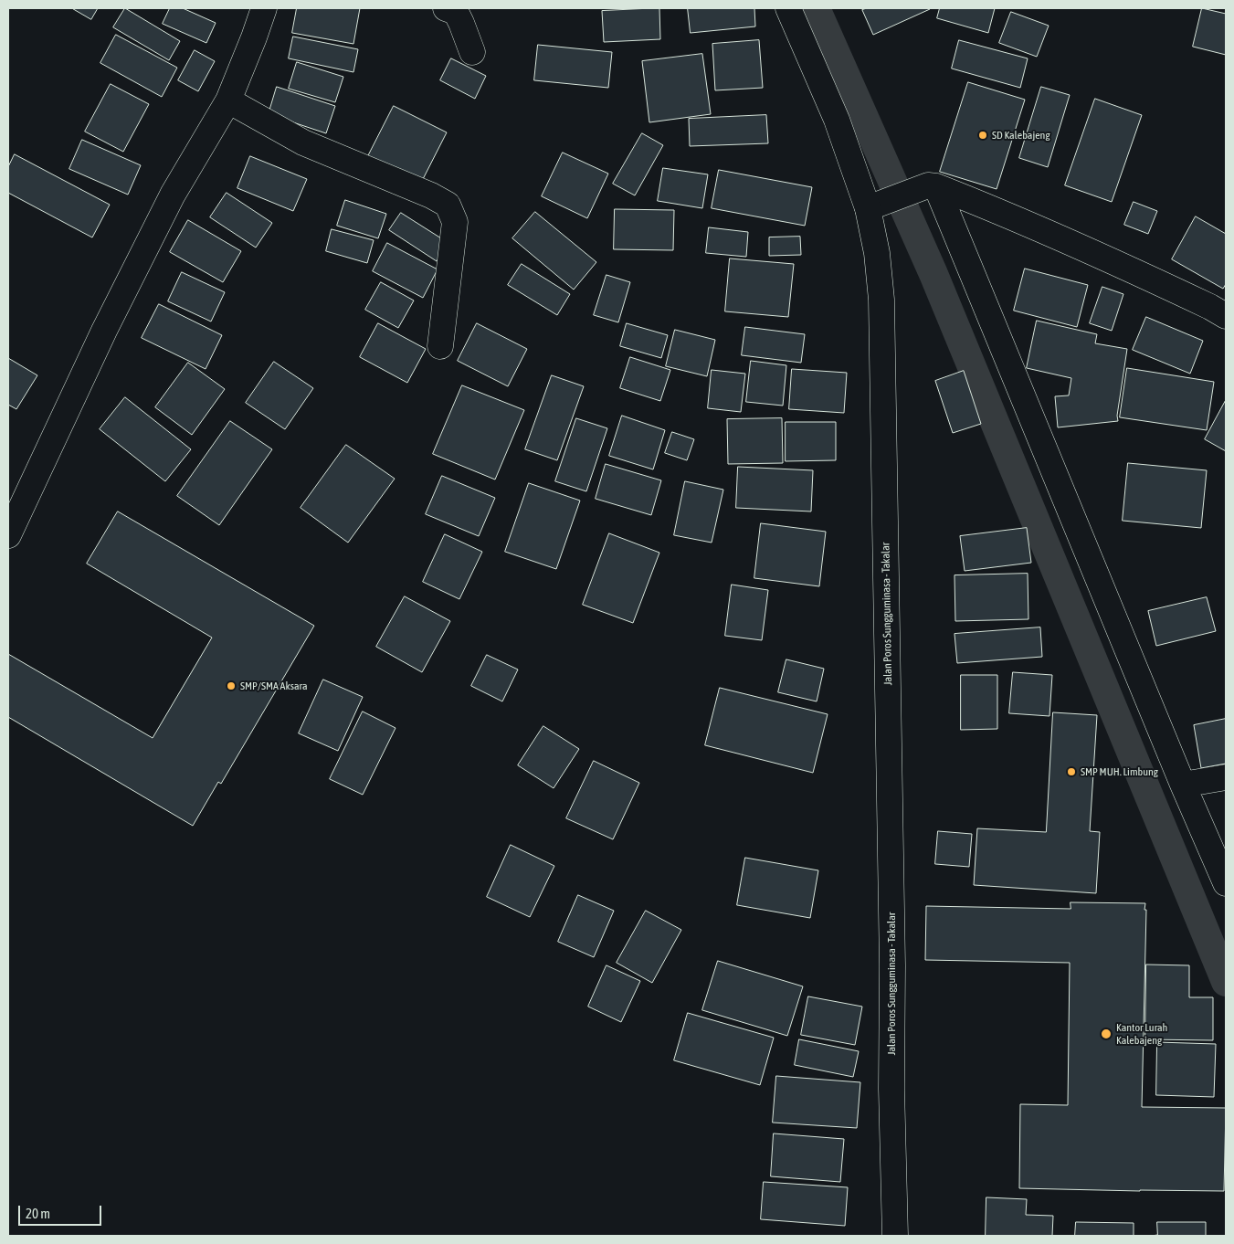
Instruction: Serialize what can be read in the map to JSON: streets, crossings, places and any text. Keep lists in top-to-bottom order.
{
  "streets": {
    "main road": ["Jalan Poros Sungguminasa - Takalar"]
  },
  "places": [
    "SD Kalebajeng",
    "SMP/SMA Aksara",
    "SMP MUH. Limbung",
    "Kantor Lurah Kalebajeng"
  ],
  "scale_bar": "20 m"
}
